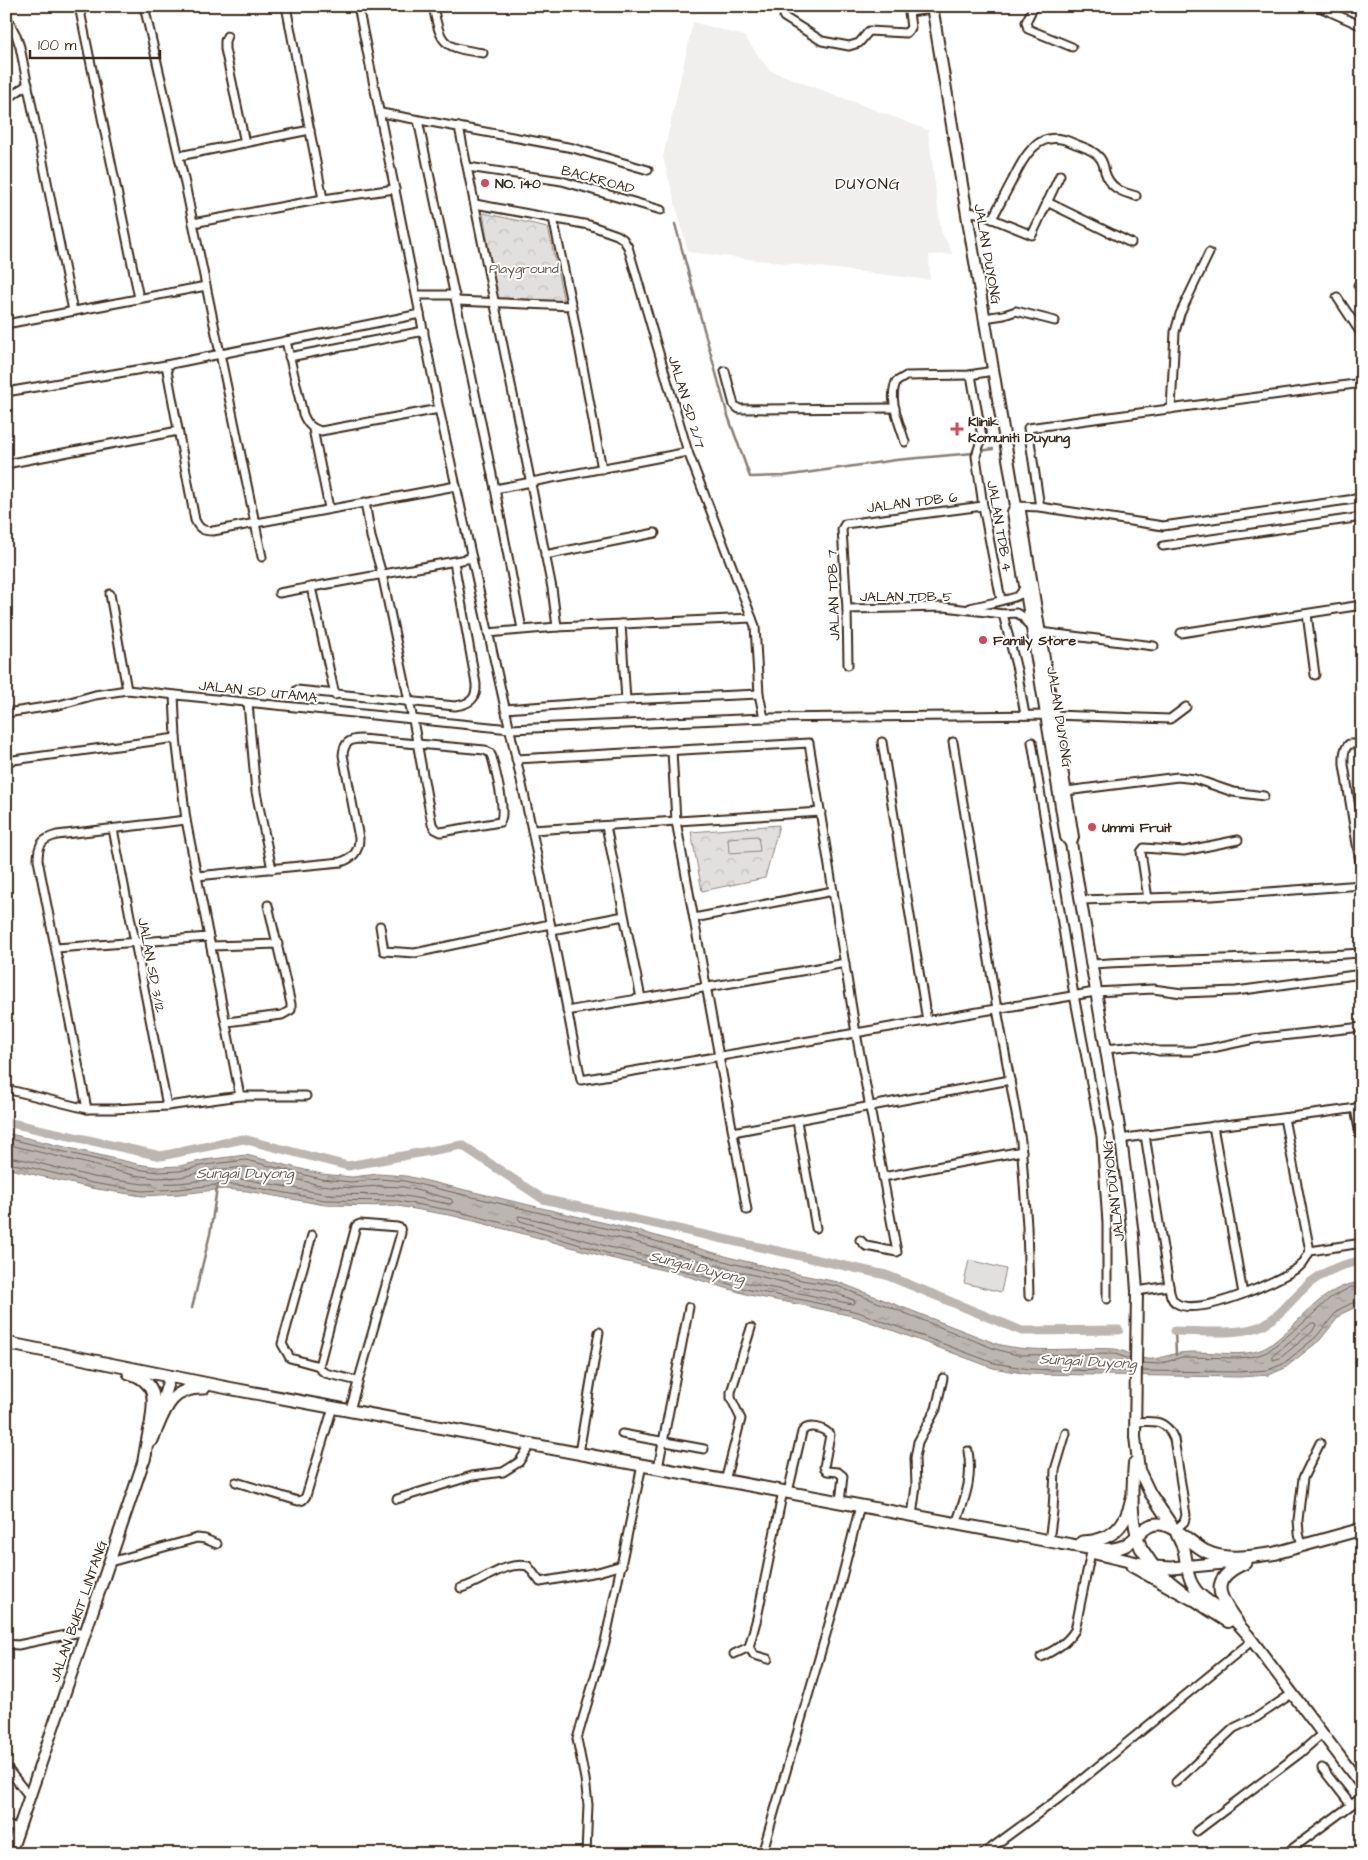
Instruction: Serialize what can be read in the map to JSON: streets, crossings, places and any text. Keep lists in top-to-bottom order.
{
  "streets": {
    "main road": ["JALAN DUYONG", "JALAN BUKIT LINTANG"],
    "street": [
      "BACKROAD",
      "JALAN SD 2/7",
      "JALAN TDB 6",
      "JALAN TDB 4",
      "JALAN TDB 7",
      "JALAN TDB 5",
      "JALAN SD UTAMA",
      "JALAN SD 3/12"
    ]
  },
  "crossings": [
    ["JALAN DUYONG", "JALAN TDB 5"],
    ["JALAN DUYONG", "JALAN SD UTAMA"],
    ["JALAN SD 2/7", "JALAN SD UTAMA"],
    ["JALAN TDB 6", "JALAN TDB 4"],
    ["JALAN TDB 6", "JALAN TDB 7"],
    ["JALAN TDB 7", "JALAN TDB 5"]
  ],
  "districts": ["DUYONG"],
  "water": ["Sungai Duyong"],
  "parks": ["Playground"],
  "places": {
    "other": ["NO. 140", "Family Store", "Ummi Fruit"],
    "health": ["Klinik Komuniti Duyung"]
  },
  "scale_bar": "100 m"
}
